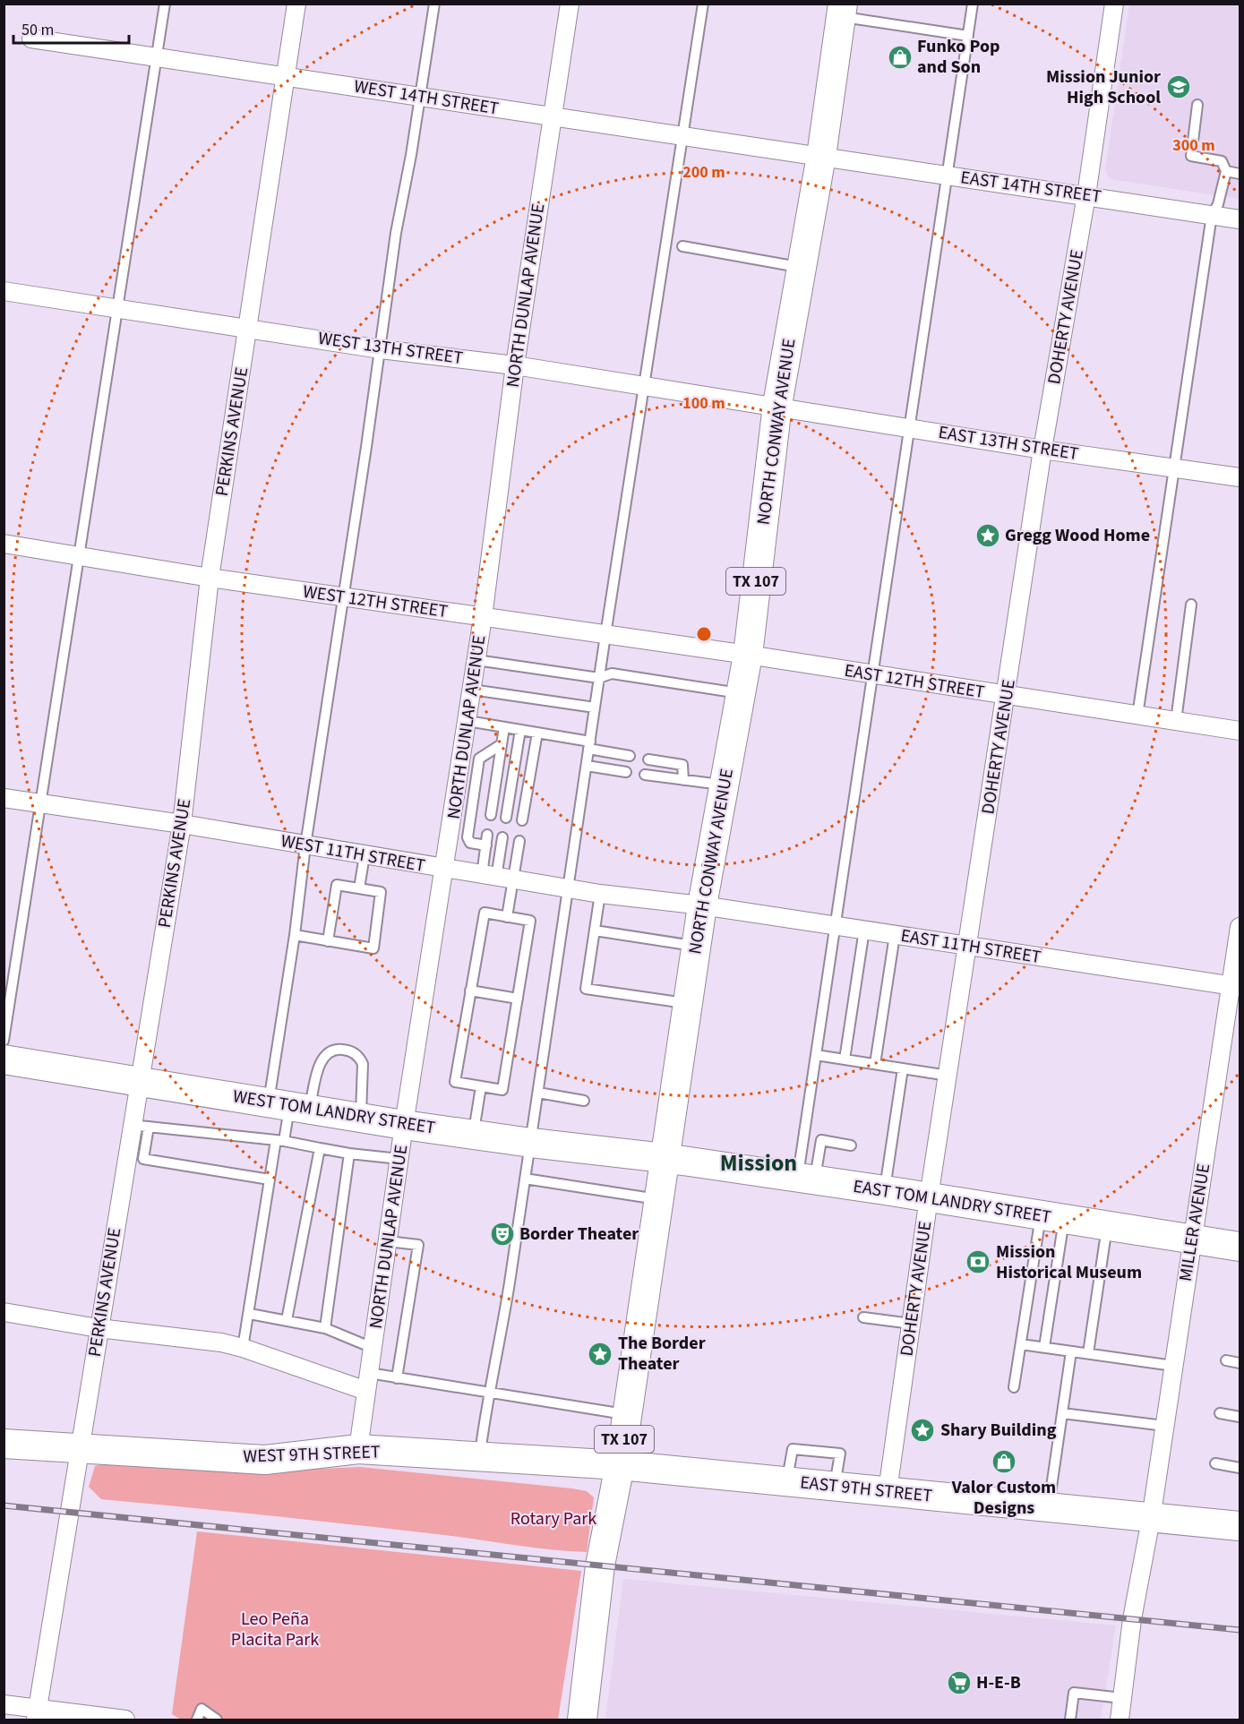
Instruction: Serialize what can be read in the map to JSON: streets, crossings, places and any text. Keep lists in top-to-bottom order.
{
  "streets": {
    "main road": [
      "NORTH CONWAY AVENUE",
      "TX 107",
      "WEST TOM LANDRY STREET",
      "EAST TOM LANDRY STREET",
      "WEST 9TH STREET",
      "EAST 9TH STREET"
    ],
    "street": [
      "WEST 14TH STREET",
      "EAST 14TH STREET",
      "NORTH DUNLAP AVENUE",
      "DOHERTY AVENUE",
      "WEST 13TH STREET",
      "PERKINS AVENUE",
      "EAST 13TH STREET",
      "WEST 12TH STREET",
      "EAST 12TH STREET",
      "WEST 11TH STREET",
      "EAST 11TH STREET",
      "MILLER AVENUE"
    ]
  },
  "crossings": [
    ["WEST 14TH STREET", "EAST 14TH STREET"],
    ["WEST 14TH STREET", "NORTH DUNLAP AVENUE"],
    ["WEST 14TH STREET", "PERKINS AVENUE"],
    ["WEST 14TH STREET", "NORTH CONWAY AVENUE"],
    ["EAST 14TH STREET", "DOHERTY AVENUE"],
    ["EAST 14TH STREET", "NORTH CONWAY AVENUE"],
    ["NORTH DUNLAP AVENUE", "WEST 13TH STREET"],
    ["NORTH DUNLAP AVENUE", "WEST 12TH STREET"],
    ["NORTH DUNLAP AVENUE", "WEST 11TH STREET"],
    ["NORTH DUNLAP AVENUE", "WEST TOM LANDRY STREET"],
    ["NORTH DUNLAP AVENUE", "WEST 9TH STREET"],
    ["DOHERTY AVENUE", "EAST 13TH STREET"],
    ["DOHERTY AVENUE", "EAST 12TH STREET"],
    ["DOHERTY AVENUE", "EAST 11TH STREET"],
    ["DOHERTY AVENUE", "EAST TOM LANDRY STREET"],
    ["DOHERTY AVENUE", "EAST 9TH STREET"],
    ["WEST 13TH STREET", "PERKINS AVENUE"],
    ["WEST 13TH STREET", "NORTH CONWAY AVENUE"],
    ["WEST 13TH STREET", "EAST 13TH STREET"],
    ["PERKINS AVENUE", "WEST 12TH STREET"],
    ["PERKINS AVENUE", "WEST 11TH STREET"],
    ["PERKINS AVENUE", "WEST TOM LANDRY STREET"],
    ["PERKINS AVENUE", "WEST 9TH STREET"],
    ["NORTH CONWAY AVENUE", "EAST 13TH STREET"],
    ["NORTH CONWAY AVENUE", "WEST 12TH STREET"],
    ["NORTH CONWAY AVENUE", "EAST 12TH STREET"],
    ["NORTH CONWAY AVENUE", "WEST 11TH STREET"],
    ["NORTH CONWAY AVENUE", "EAST 11TH STREET"],
    ["NORTH CONWAY AVENUE", "WEST TOM LANDRY STREET"],
    ["NORTH CONWAY AVENUE", "EAST TOM LANDRY STREET"],
    ["NORTH CONWAY AVENUE", "WEST 9TH STREET"],
    ["NORTH CONWAY AVENUE", "EAST 9TH STREET"],
    ["WEST 12TH STREET", "EAST 12TH STREET"],
    ["WEST 11TH STREET", "EAST 11TH STREET"],
    ["EAST 11TH STREET", "MILLER AVENUE"],
    ["WEST TOM LANDRY STREET", "EAST TOM LANDRY STREET"],
    ["EAST TOM LANDRY STREET", "MILLER AVENUE"],
    ["MILLER AVENUE", "EAST 9TH STREET"],
    ["WEST 9TH STREET", "EAST 9TH STREET"]
  ],
  "districts": ["Mission"],
  "parks": ["Rotary Park", "Leo Peña Placita Park"],
  "places": {
    "shop": ["Funko Pop and Son", "Valor Custom Designs"],
    "school or university": ["Mission Junior High School"],
    "place": ["Gregg Wood Home", "The Border Theater", "Shary Building"],
    "theatre": ["Border Theater"],
    "bank": ["Mission Historical Museum"],
    "supermarket": ["H-E-B"]
  },
  "scale_bar": "50 m",
  "rings": ["300 m", "200 m", "100 m"]
}
